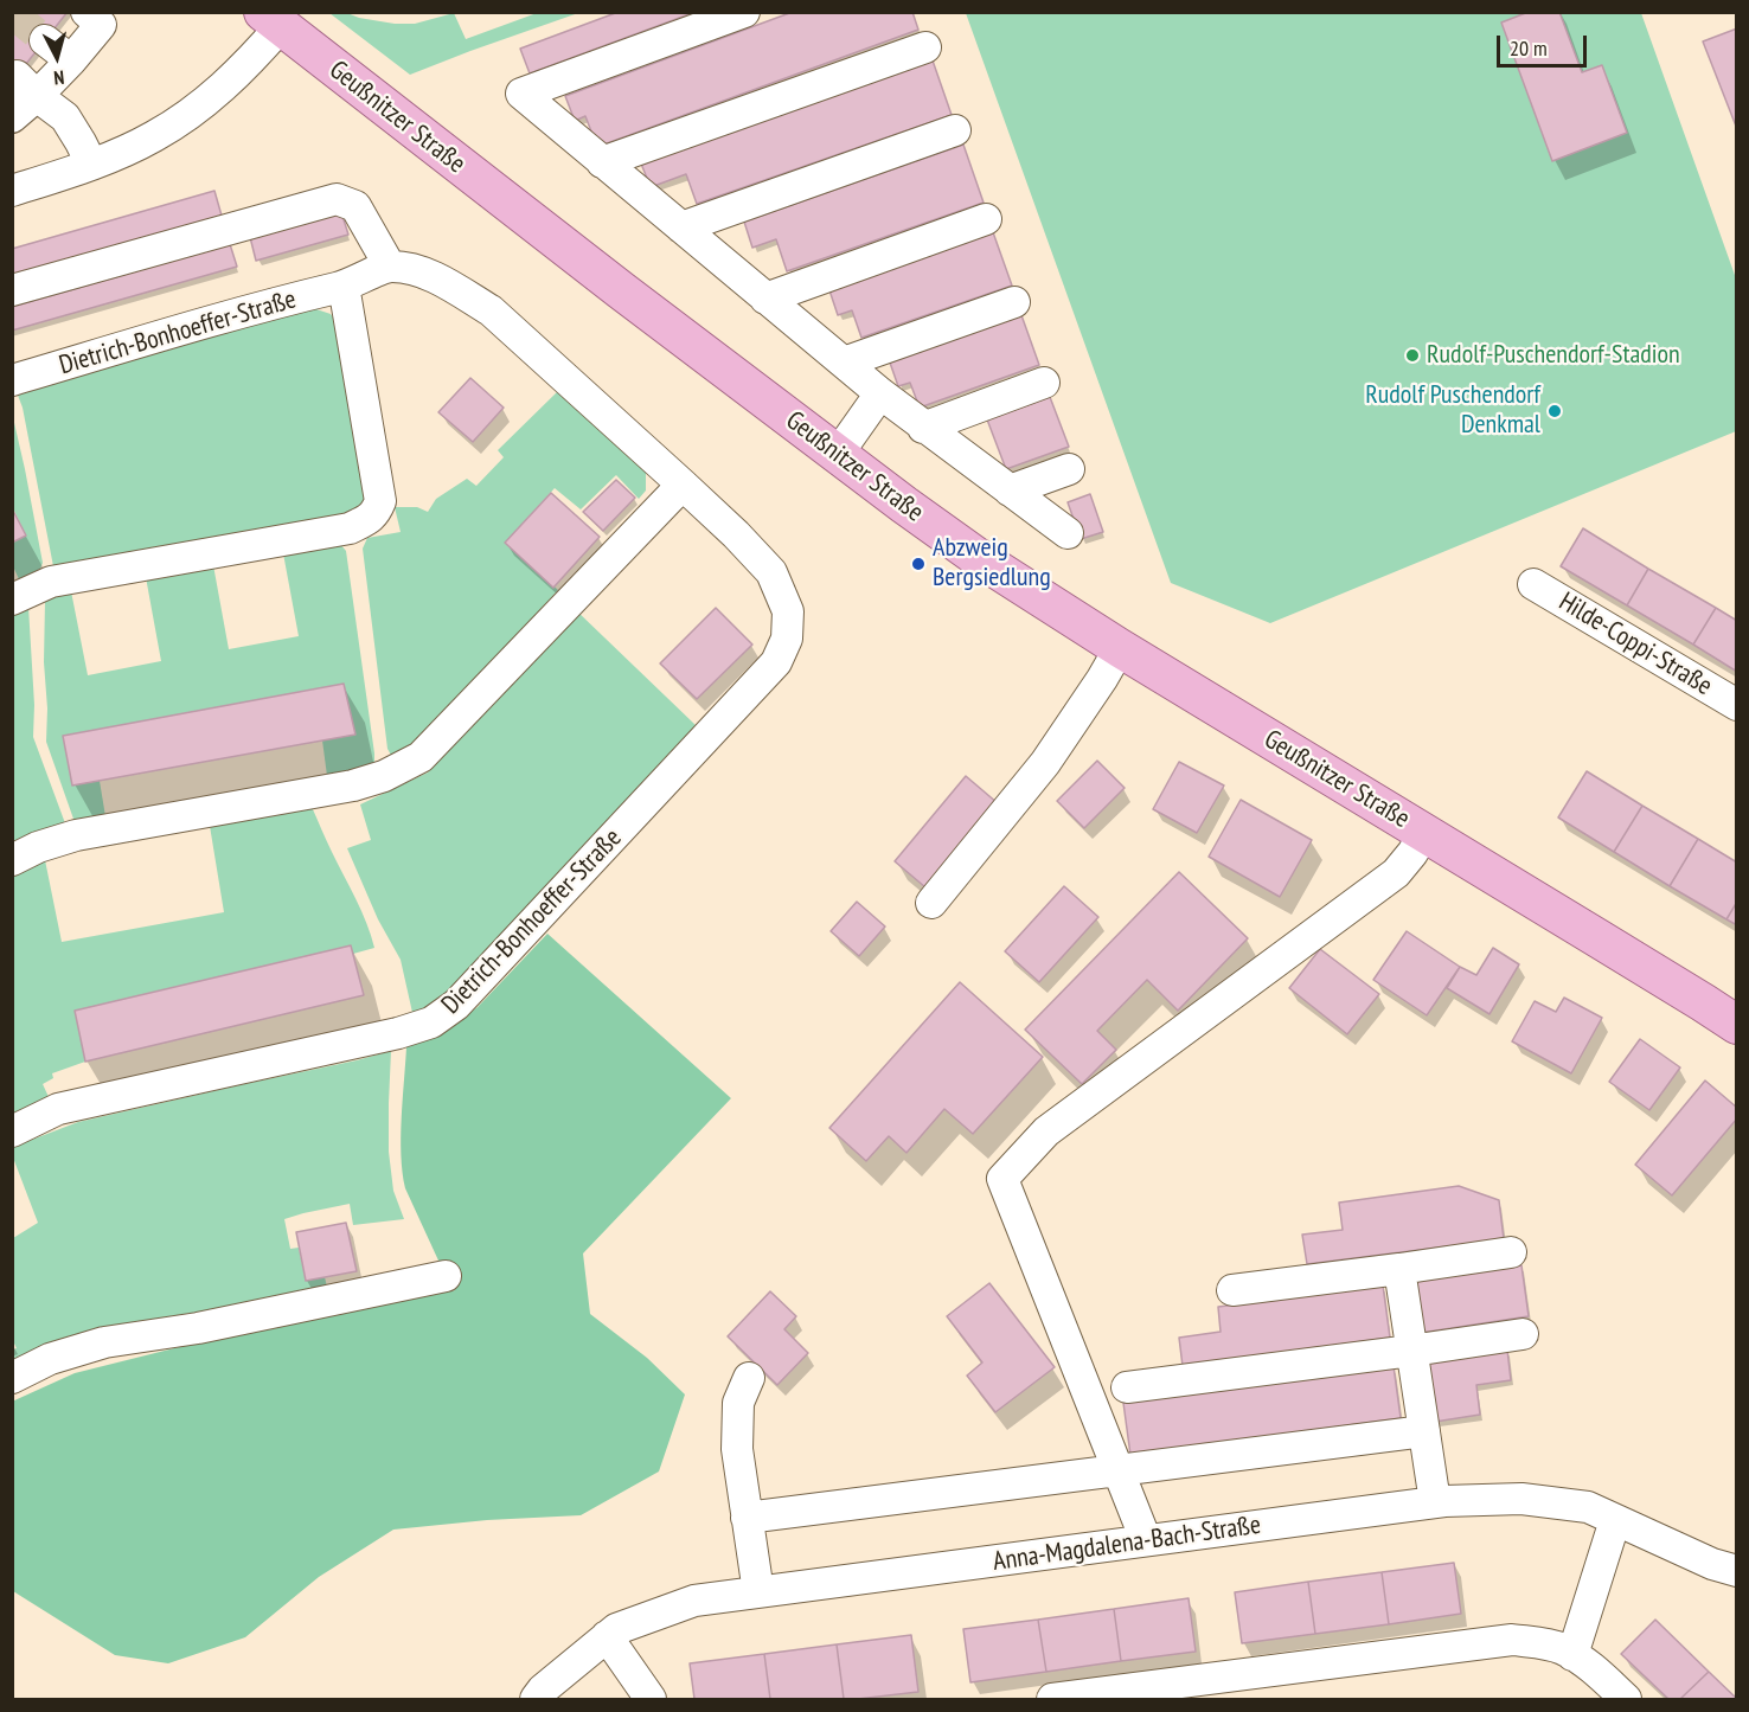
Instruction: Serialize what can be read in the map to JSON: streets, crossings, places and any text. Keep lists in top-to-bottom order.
{
  "streets": {
    "main road": ["Geußnitzer Straße"],
    "street": ["Dietrich-Bonhoeffer-Straße", "Hilde-Coppi-Straße", "Anna-Magdalena-Bach-Straße"]
  },
  "places": ["Rudolf-Puschendorf-Stadion", "Rudolf Puschendorf Denkmal", "Abzweig Bergsiedlung"],
  "scale_bar": "20 m",
  "north": "bottom"
}
